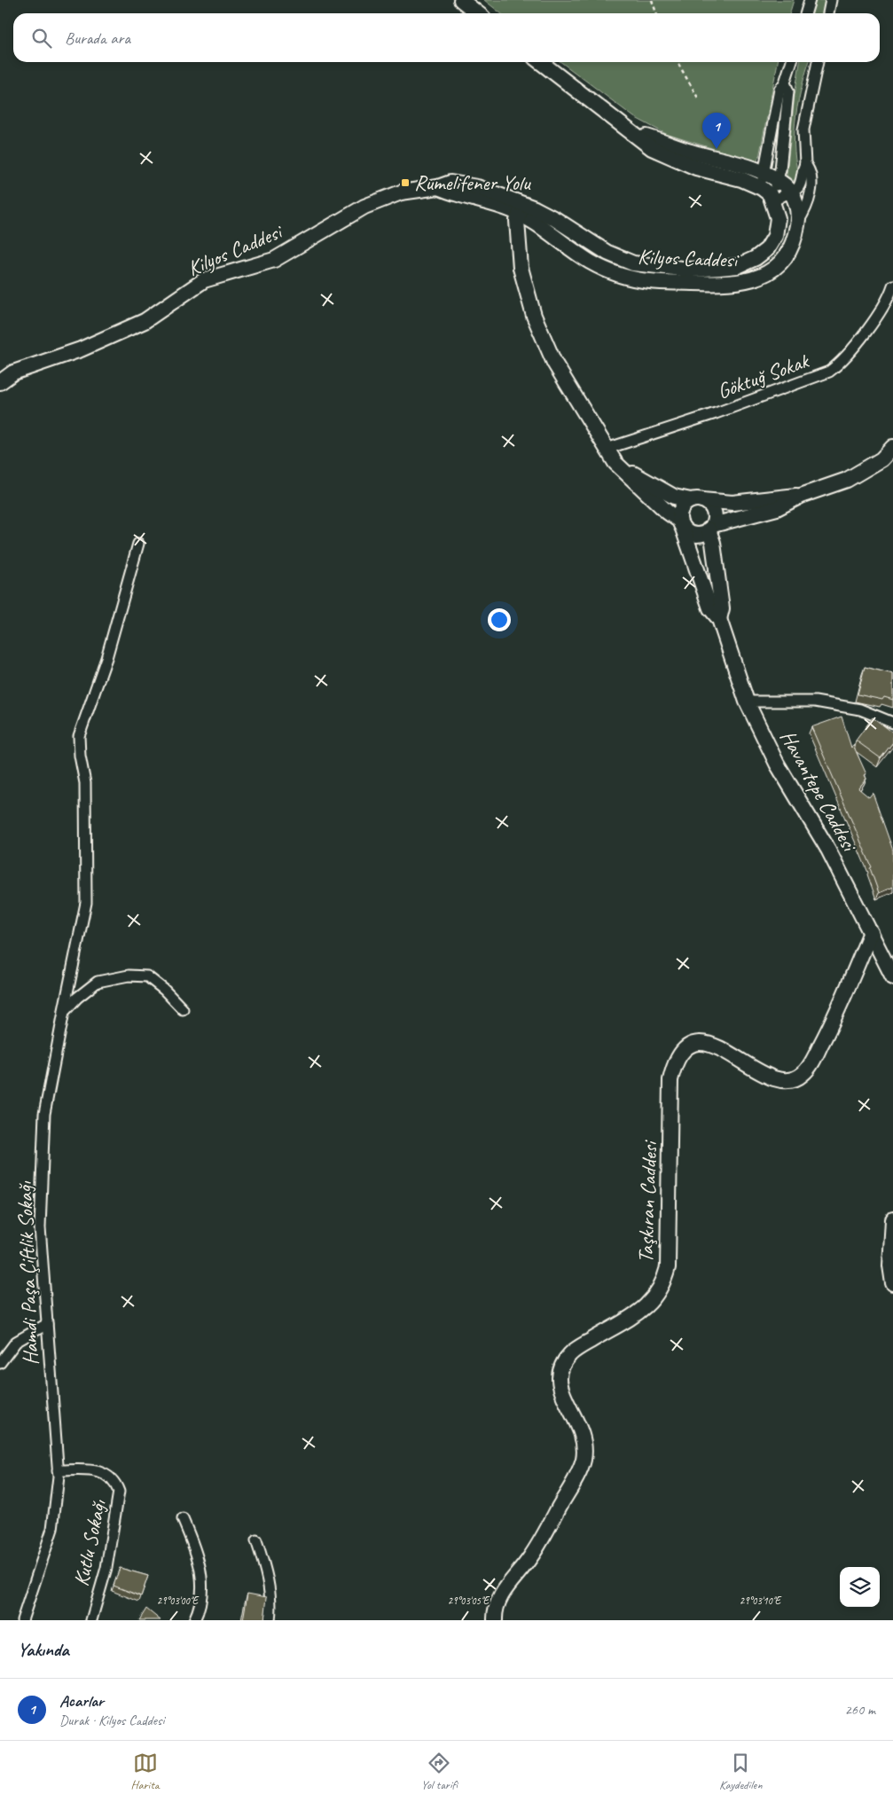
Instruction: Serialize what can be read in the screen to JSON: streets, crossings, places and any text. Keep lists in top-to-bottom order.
{
  "streets": {
    "street": [
      "Kilyos Caddesi",
      "Göktuğ Sokak",
      "Havantepe Caddesi",
      "Taşkıran Caddesi",
      "Hamdi Paşa Çiftlik Sokağı",
      "Kutlu Sokağı"
    ]
  },
  "crossings": [
    ["Havantepe Caddesi", "Taşkıran Caddesi"],
    ["Hamdi Paşa Çiftlik Sokağı", "Kutlu Sokağı"]
  ],
  "places": {
    "transit": ["Rumelifener Yolu"]
  },
  "page": {
    "search": "Burada ara",
    "pins": "1",
    "heading": "Yakında",
    "list": [
      {
        "mark": "1",
        "name": "Acarlar",
        "note": "Durak · Kilyos Caddesi",
        "value": "260 m"
      }
    ],
    "nav": ["Harita", "Yol tarifi", "Kaydedilen"]
  },
  "coordinates": ["29°03'00\"E", "29°03'05\"E", "29°03'10\"E"]
}
